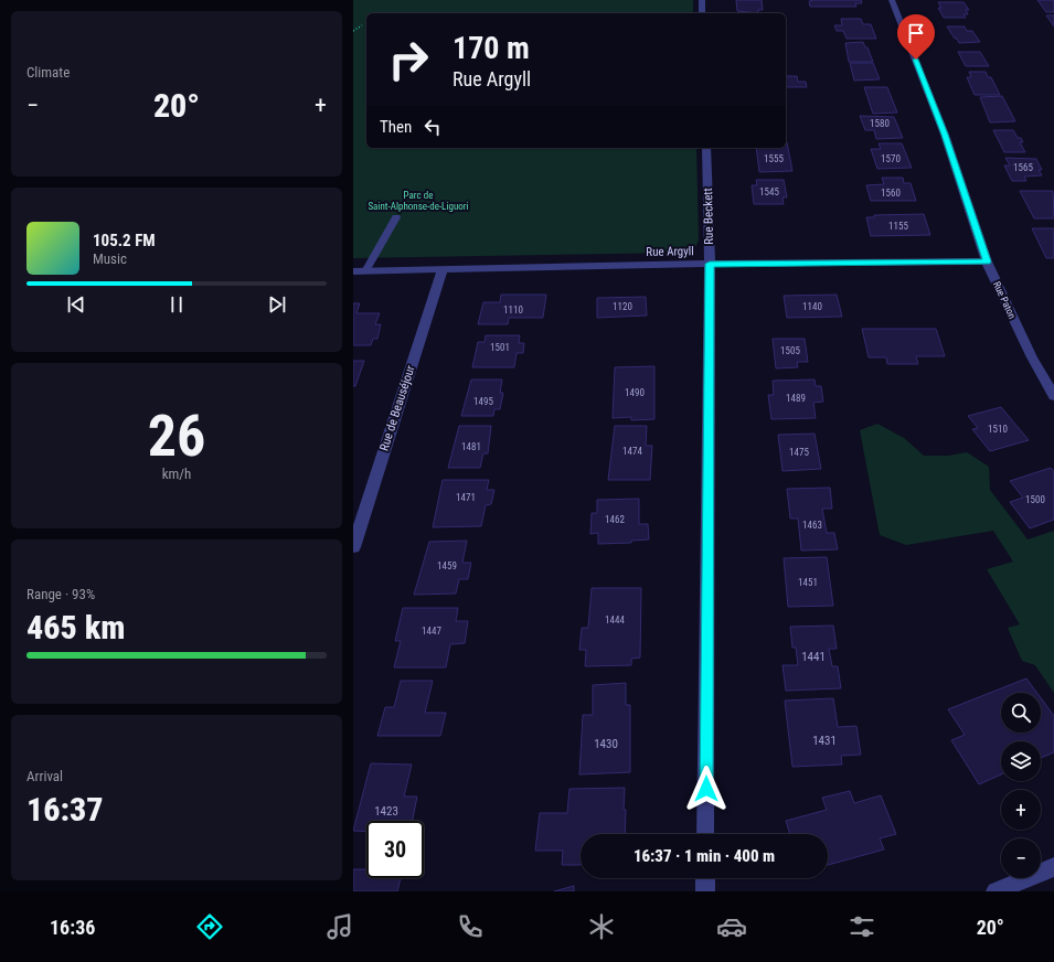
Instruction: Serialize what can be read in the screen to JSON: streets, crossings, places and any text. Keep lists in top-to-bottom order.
{
  "streets": {
    "street": [
      "Rue Beckett",
      "Rue Argyll",
      "Rue Paton",
      "Rue de Beauséjour"
    ]
  },
  "crossings": [
    ["Rue Beckett", "Rue Argyll"],
    ["Rue Argyll", "Rue Paton"],
    ["Rue Argyll", "Rue de Beauséjour"]
  ],
  "parks": ["Parc de Saint-Alphonse-de-Liguori"],
  "house_numbers": [
    "1580",
    "1555",
    "1570",
    "1565",
    "1545",
    "1560",
    "1155",
    "1120",
    "1140",
    "1110",
    "1501",
    "1505",
    "1490",
    "1489",
    "1495",
    "1510",
    "1481",
    "1474",
    "1475",
    "1471",
    "1500",
    "1462",
    "1463",
    "1459",
    "1451",
    "1444",
    "1447",
    "1441",
    "1431",
    "1430",
    "1423"
  ],
  "page": {
    "tile": [
      "Climate",
      ["26", "km/h"],
      ["Range · 93%", "465 km"],
      ["Arrival", "16:37"]
    ],
    "turn": ["170 m", "Rue Argyll"],
    "heat": ["−", "20°", "+"],
    "then": "Then",
    "song": ["105.2 FM", "Music"],
    "map_buttons": ["+", "−"],
    "limit": "30",
    "trip": "16:37 · 1 min · 400 m",
    "tabs": ["16:36", "20°"]
  }
}
